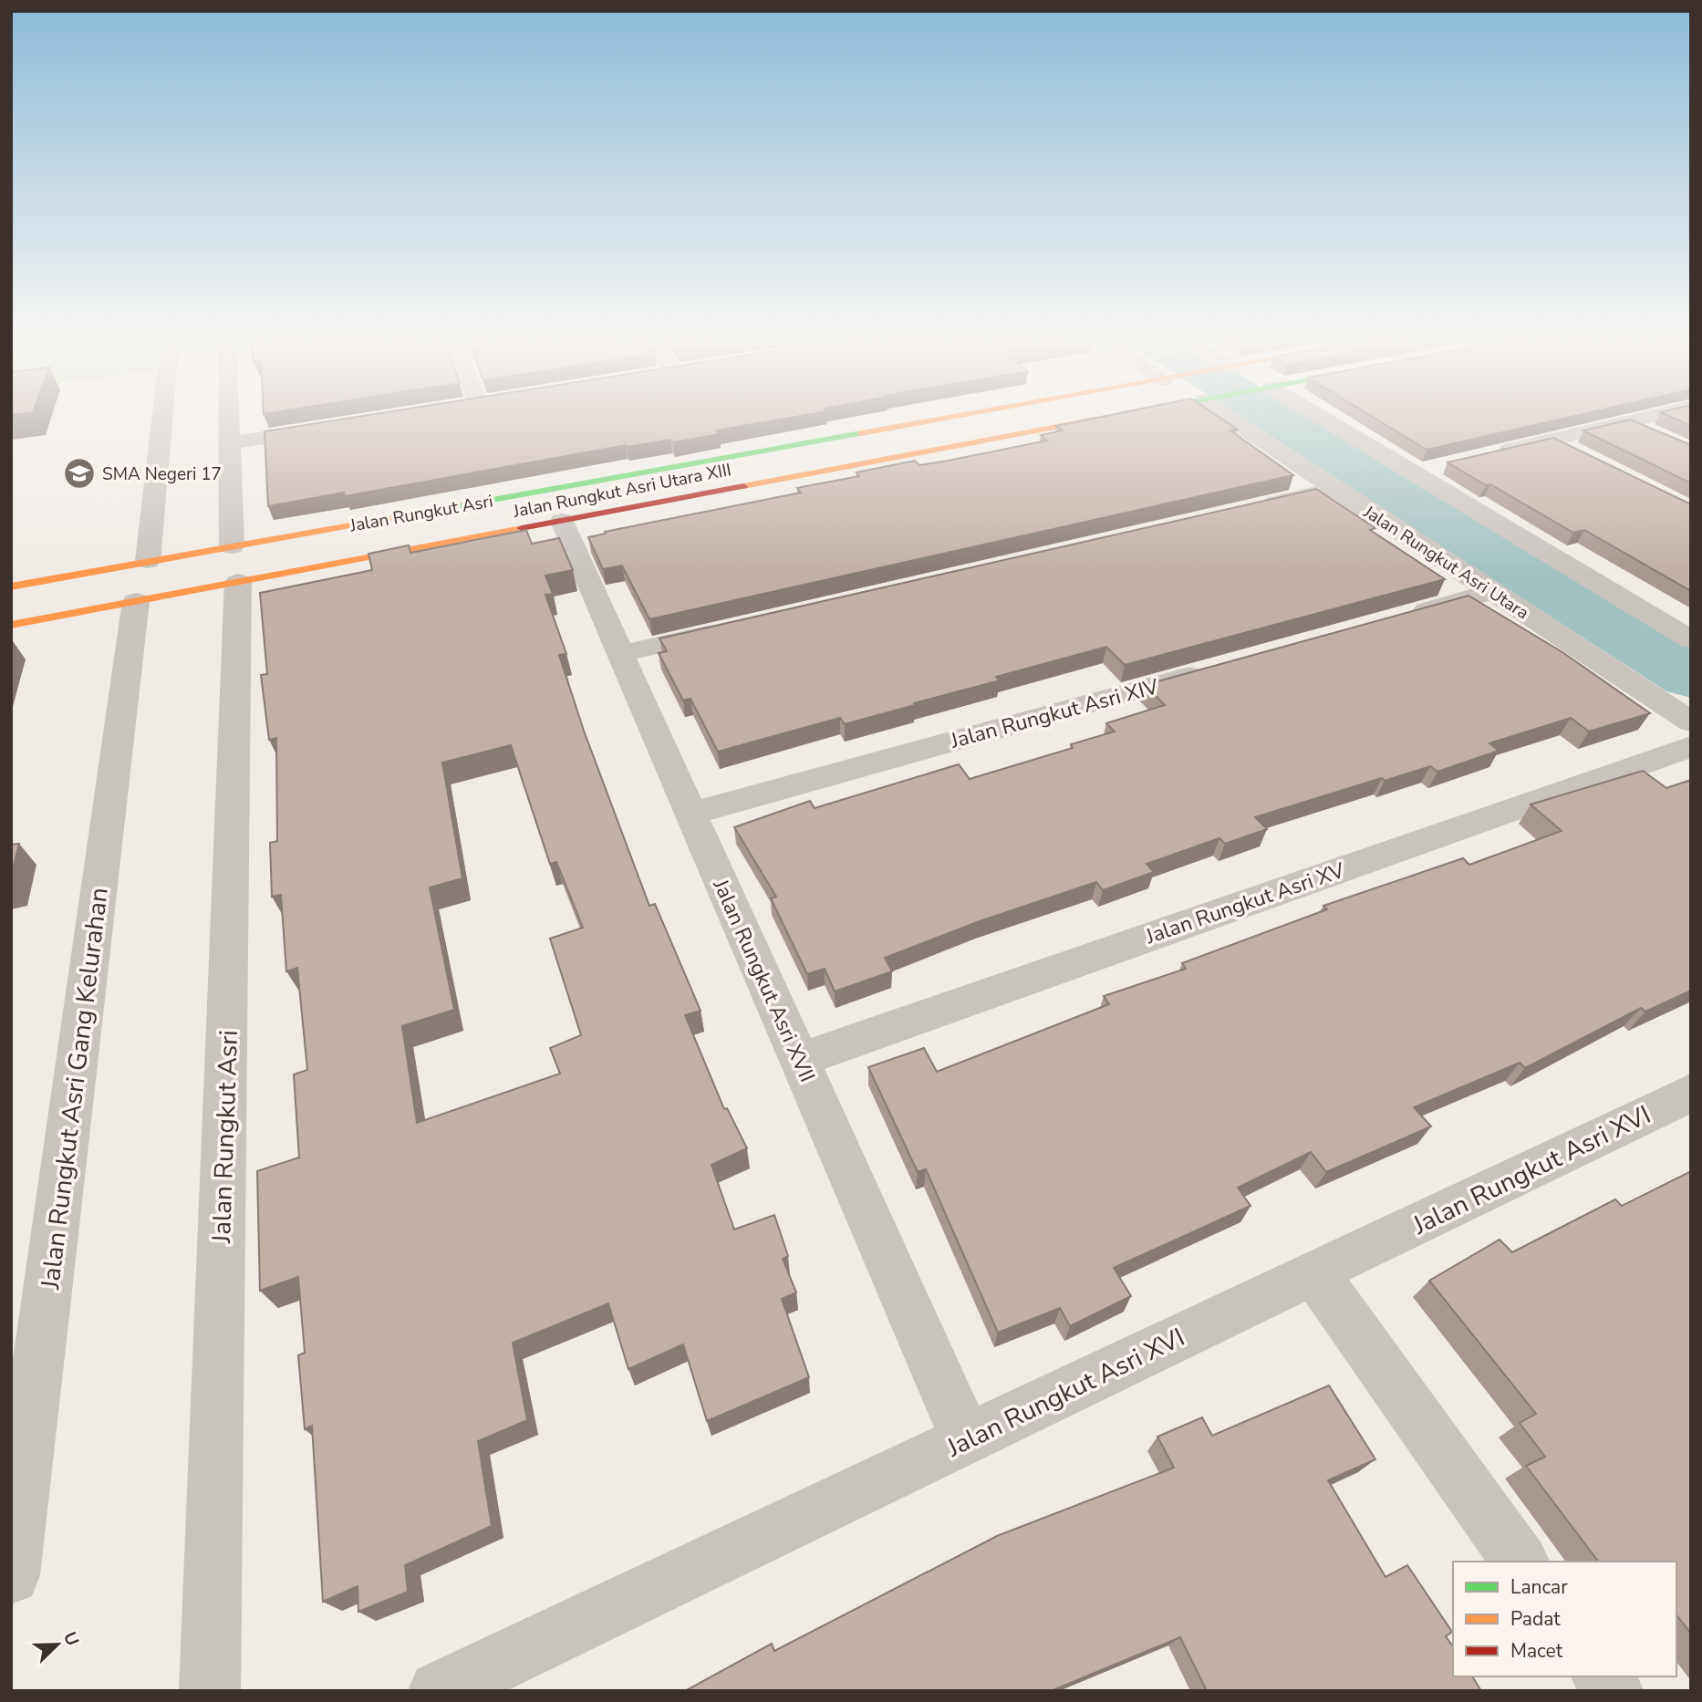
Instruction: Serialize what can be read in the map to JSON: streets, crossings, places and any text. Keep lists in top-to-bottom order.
{
  "streets": {
    "street": [
      "Jalan Rungkut Asri Utara XIII",
      "Jalan Rungkut Asri",
      "Jalan Rungkut Asri Utara",
      "Jalan Rungkut Asri XIV",
      "Jalan Rungkut Asri XV",
      "Jalan Rungkut Asri XVII",
      "Jalan Rungkut Asri Gang Kelurahan",
      "Jalan Rungkut Asri XVI"
    ]
  },
  "crossings": [
    ["Jalan Rungkut Asri Utara XIII", "Jalan Rungkut Asri"],
    ["Jalan Rungkut Asri Utara XIII", "Jalan Rungkut Asri XVII"],
    ["Jalan Rungkut Asri XIV", "Jalan Rungkut Asri XVII"],
    ["Jalan Rungkut Asri XV", "Jalan Rungkut Asri XVII"],
    ["Jalan Rungkut Asri XVII", "Jalan Rungkut Asri XVI"]
  ],
  "places": {
    "school or university": ["SMA Negeri 17"]
  },
  "legend": ["Lancar", "Padat", "Macet"],
  "north": "top right"
}
